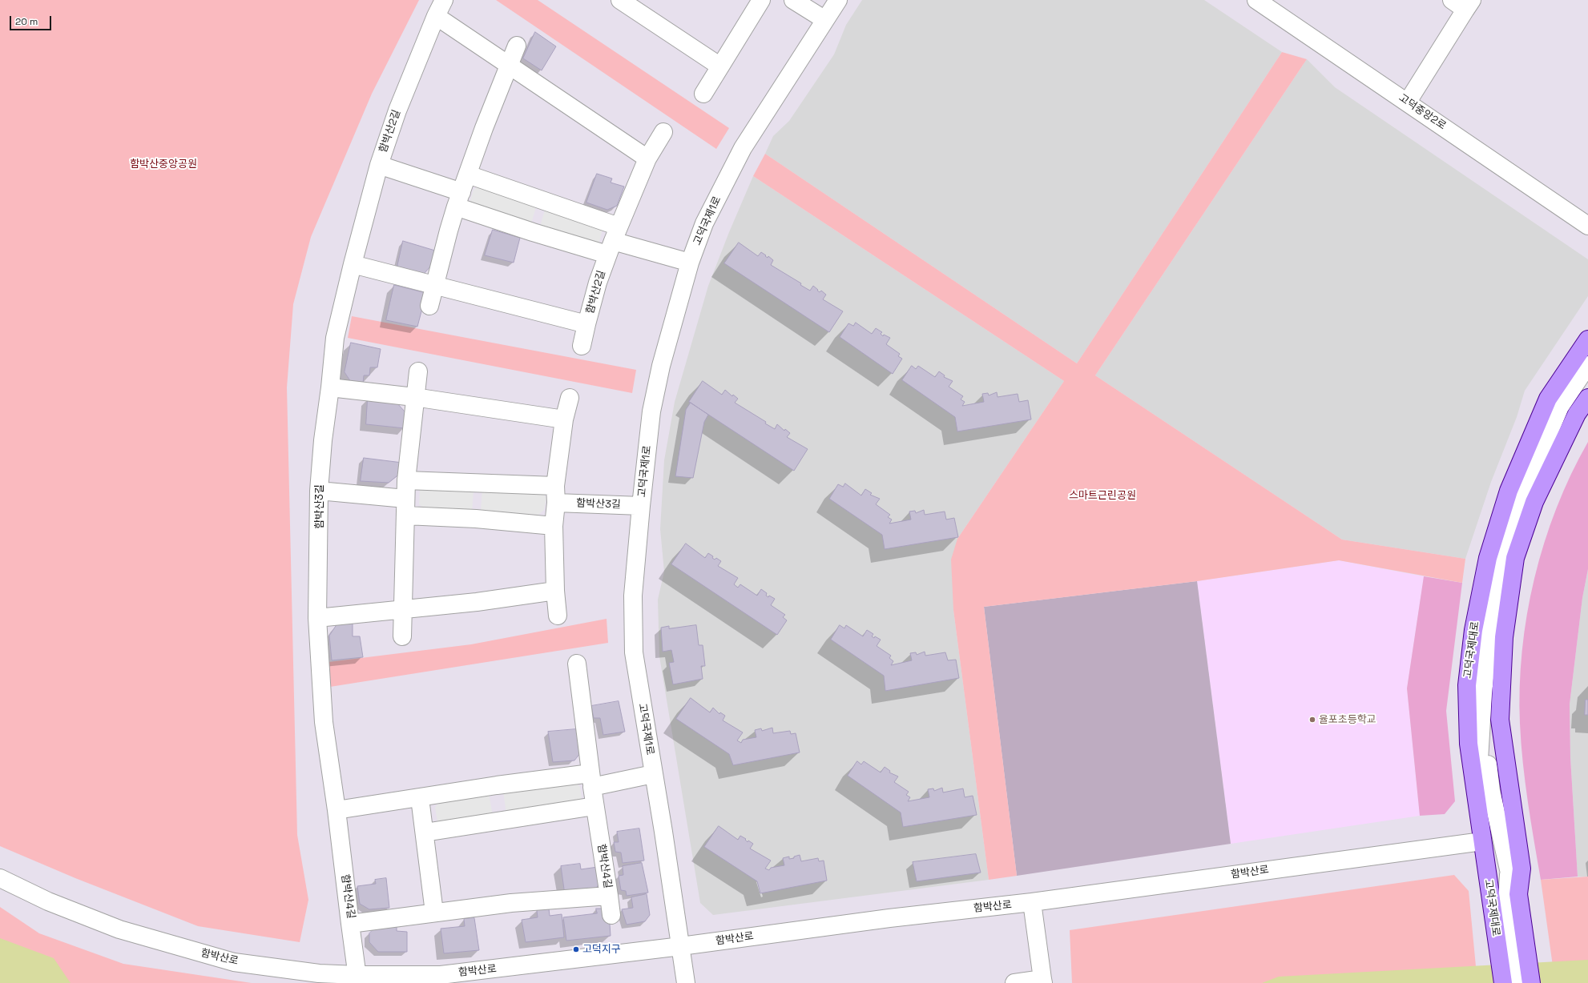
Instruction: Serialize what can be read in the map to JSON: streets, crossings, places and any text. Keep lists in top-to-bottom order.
{
  "streets": {
    "main road": ["고덕국제대로"],
    "street": [
      "고덕중앙2로",
      "함박산2길",
      "고덕국제1로",
      "함박산3길",
      "함박산4길",
      "함박산로"
    ]
  },
  "crossings": [
    ["함박산2길", "함박산3길"],
    ["고덕국제1로", "함박산3길"],
    ["고덕국제1로", "함박산로"],
    ["함박산3길", "함박산4길"],
    ["고덕국제대로", "함박산로"]
  ],
  "parks": ["함박산중앙공원", "스마트근린공원"],
  "places": ["율포초등학교", "고덕지구"],
  "scale_bar": "20 m"
}
